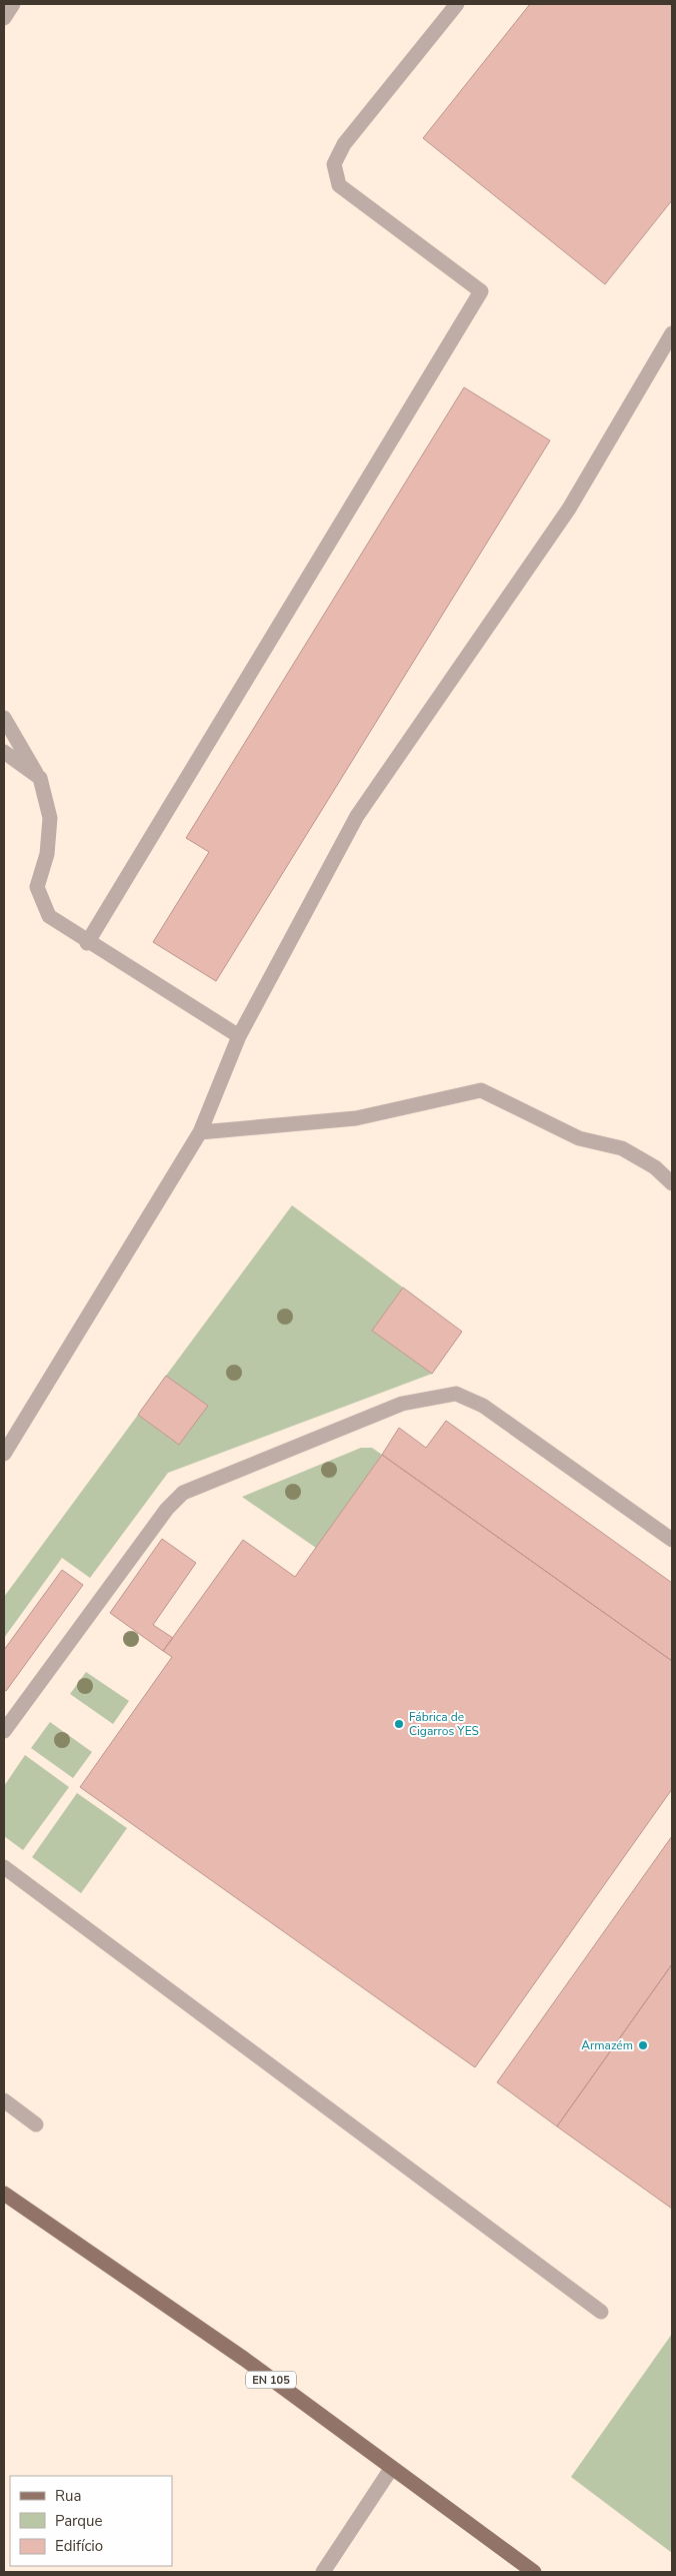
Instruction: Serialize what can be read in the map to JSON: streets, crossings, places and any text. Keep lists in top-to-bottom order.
{
  "streets": {
    "main road": ["EN 105"]
  },
  "places": ["Fábrica de Cigarros YES", "Armazém"],
  "legend": ["Rua", "Parque", "Edifício"]
}
